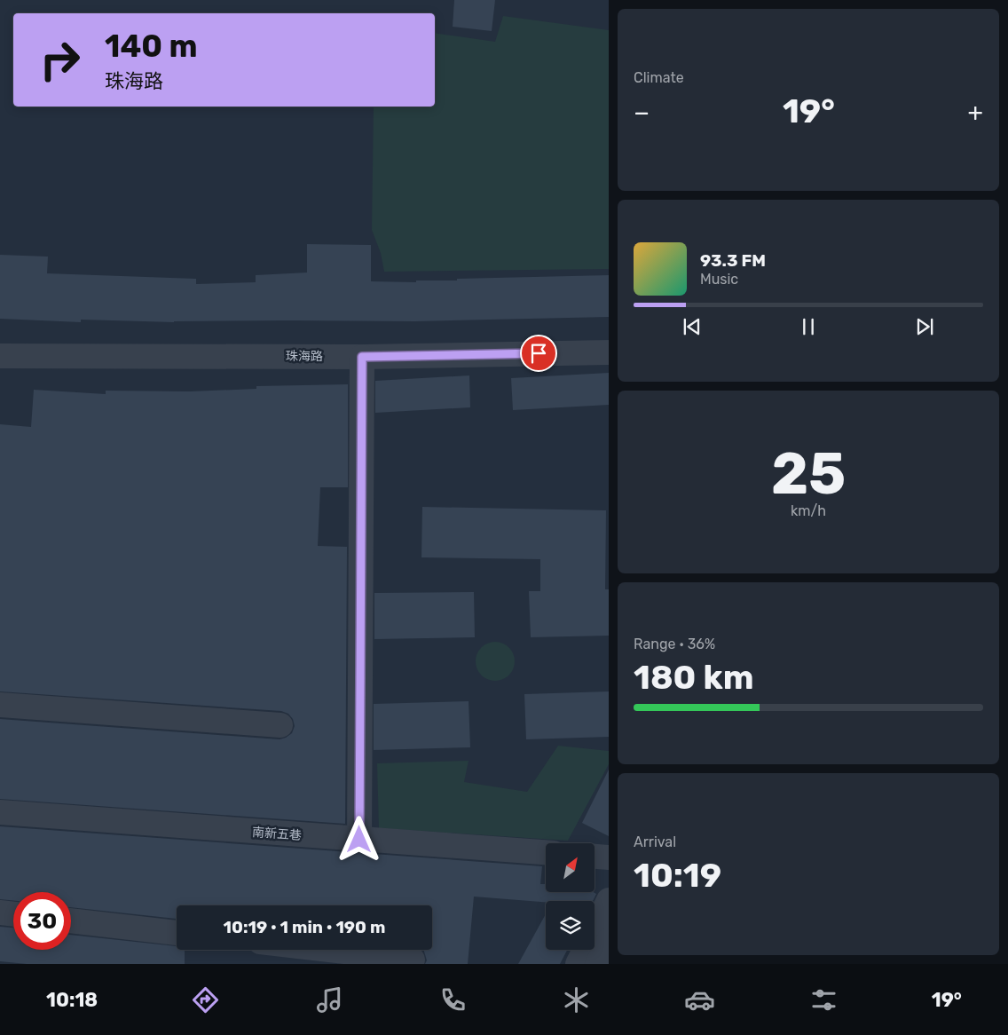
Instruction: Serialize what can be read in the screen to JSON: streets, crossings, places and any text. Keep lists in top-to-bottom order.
{
  "streets": {
    "street": ["珠海路", "南新五巷"]
  },
  "north": "top right",
  "page": {
    "tile": [
      "Climate",
      ["25", "km/h"],
      ["Range · 36%", "180 km"],
      ["Arrival", "10:19"]
    ],
    "turn": ["140 m", "珠海路"],
    "heat": ["−", "19°", "+"],
    "song": ["93.3 FM", "Music"],
    "limit": "30",
    "trip": "10:19 · 1 min · 190 m",
    "tabs": ["10:18", "19°"]
  }
}
